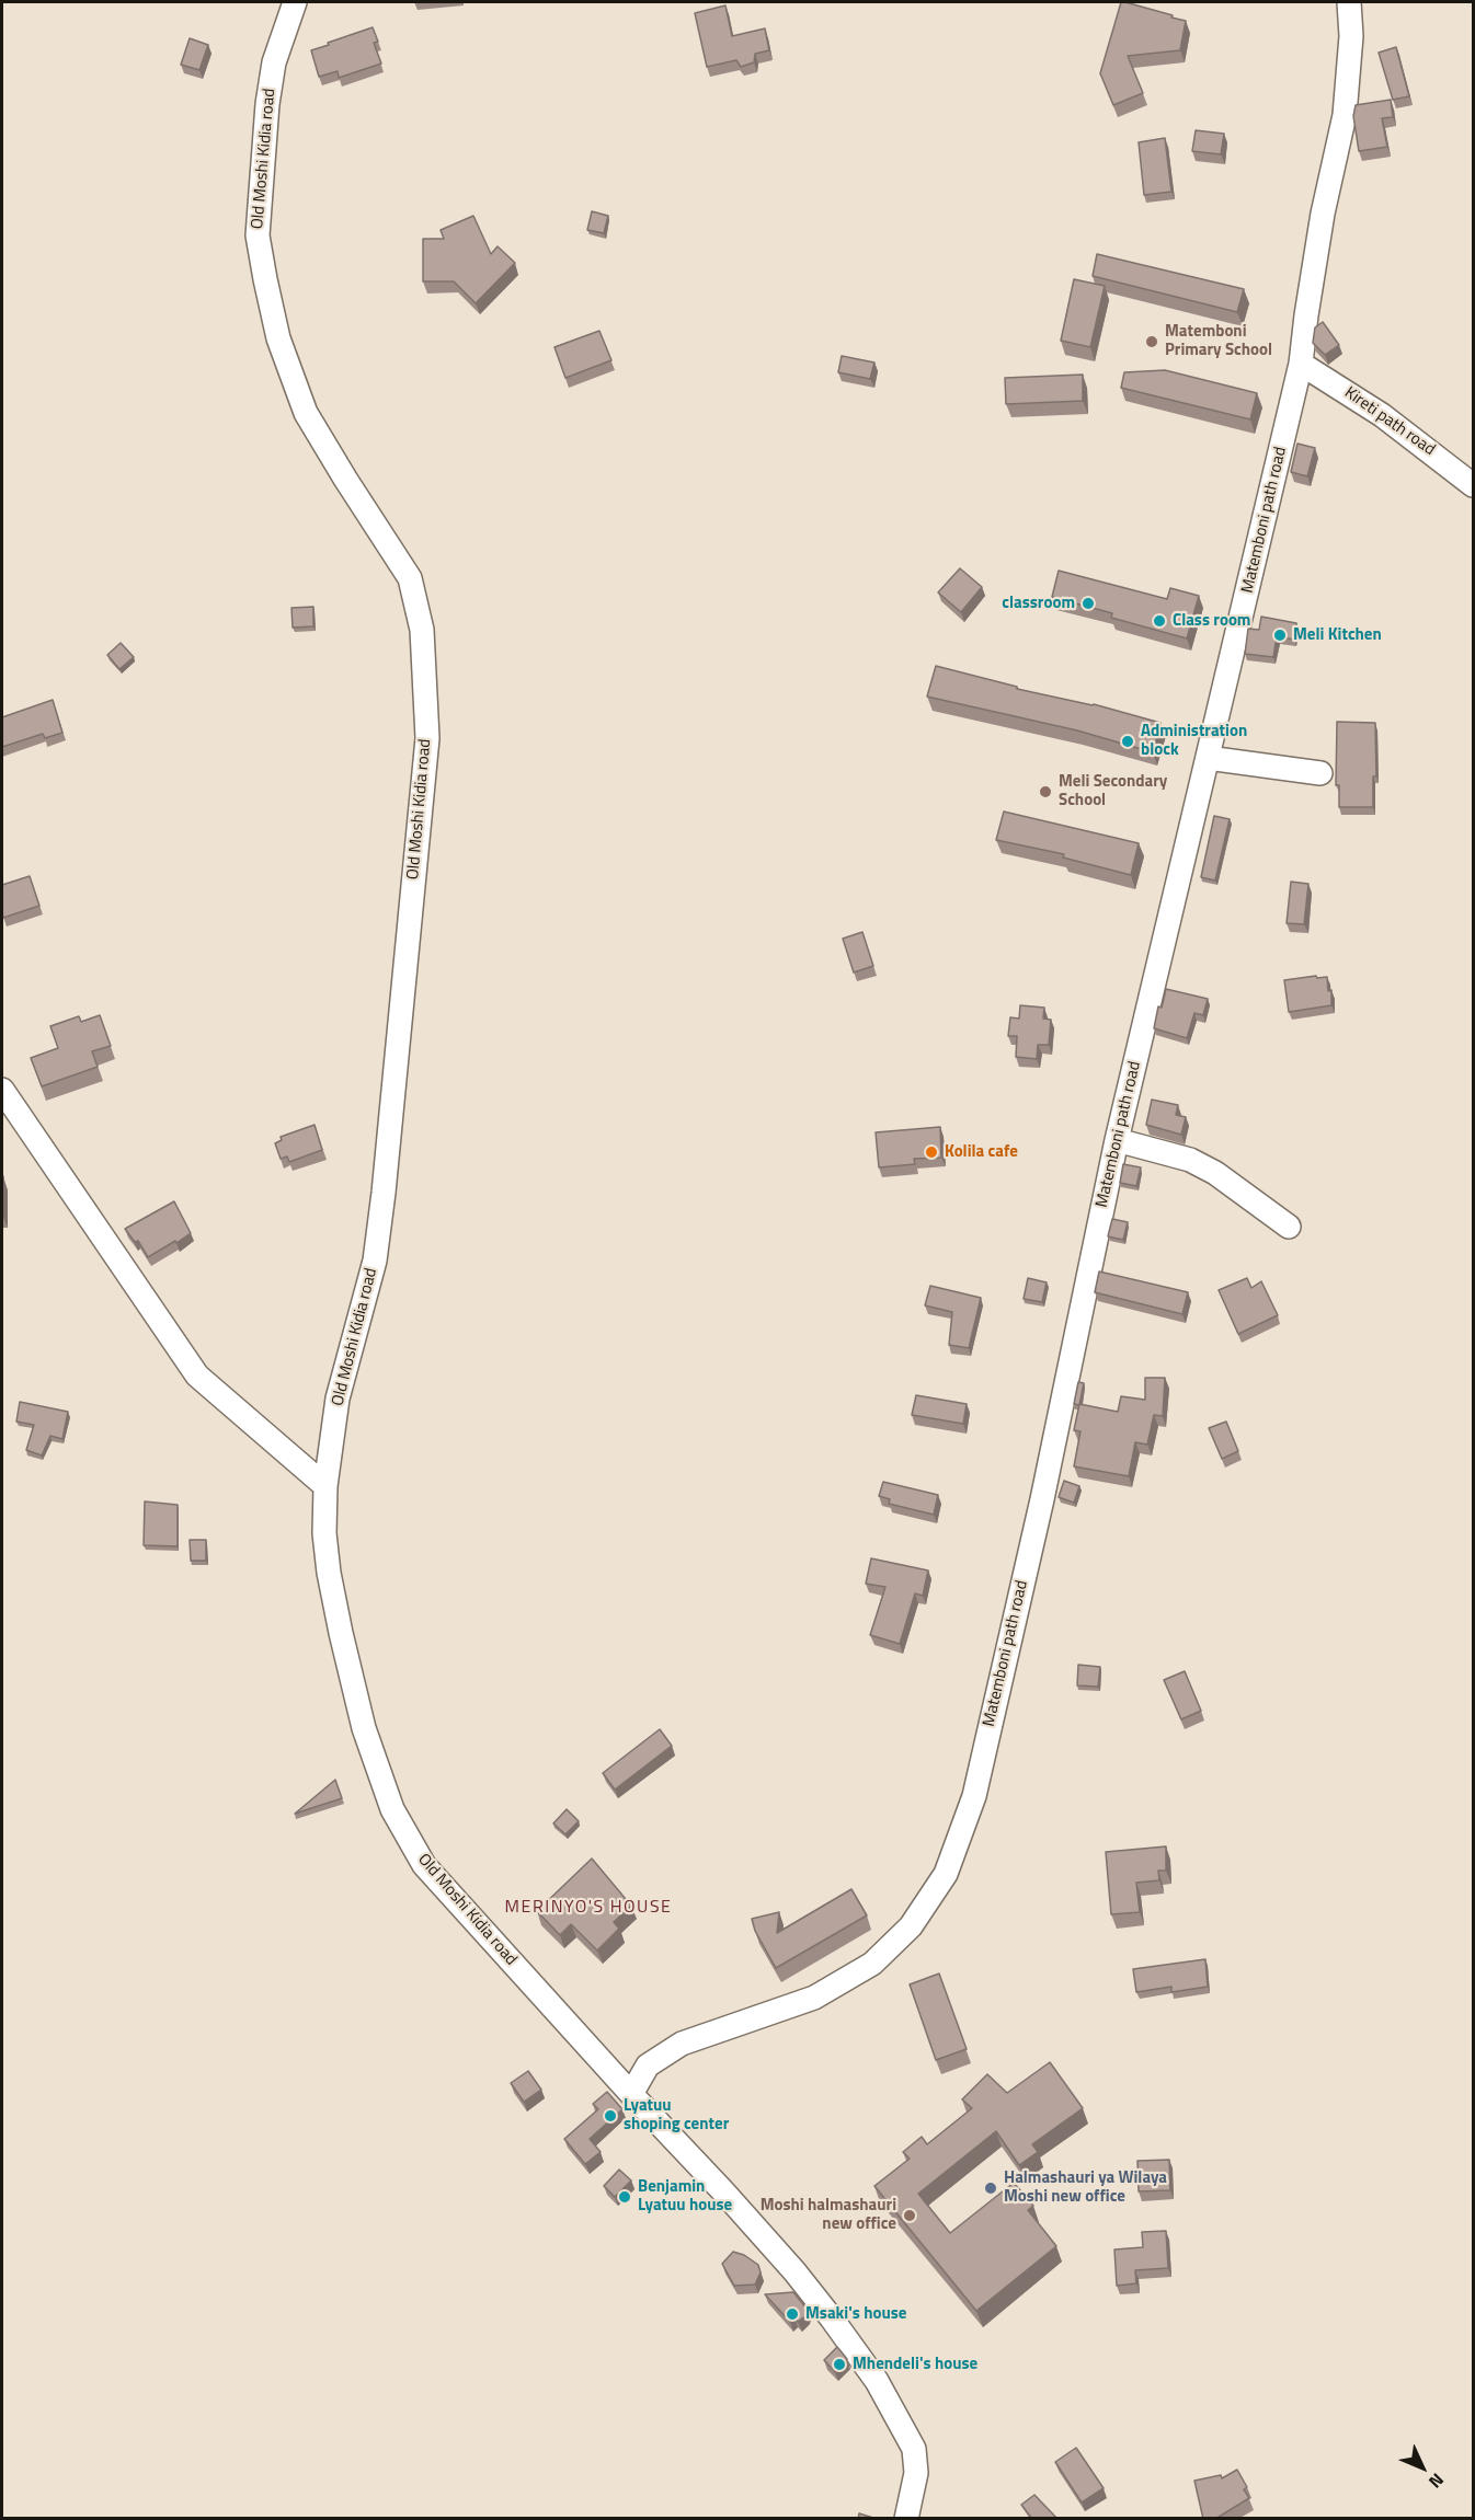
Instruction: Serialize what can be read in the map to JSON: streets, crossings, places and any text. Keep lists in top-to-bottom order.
{
  "streets": {
    "street": ["Old Moshi Kidia road", "Kireti path road", "Matemboni path road"]
  },
  "crossings": [
    ["Old Moshi Kidia road", "Matemboni path road"],
    ["Kireti path road", "Matemboni path road"]
  ],
  "districts": ["MERINYO'S HOUSE"],
  "places": [
    "Matemboni Primary School",
    "classroom",
    "Class room",
    "Meli Kitchen",
    "Administration block",
    "Meli Secondary School",
    "Kolila cafe",
    "Lyatuu shoping center",
    "Halmashauri ya Wilaya Moshi new office",
    "Benjamin Lyatuu house",
    "Moshi halmashauri new office",
    "Msaki's house",
    "Mhendeli's house"
  ],
  "north": "bottom right"
}
